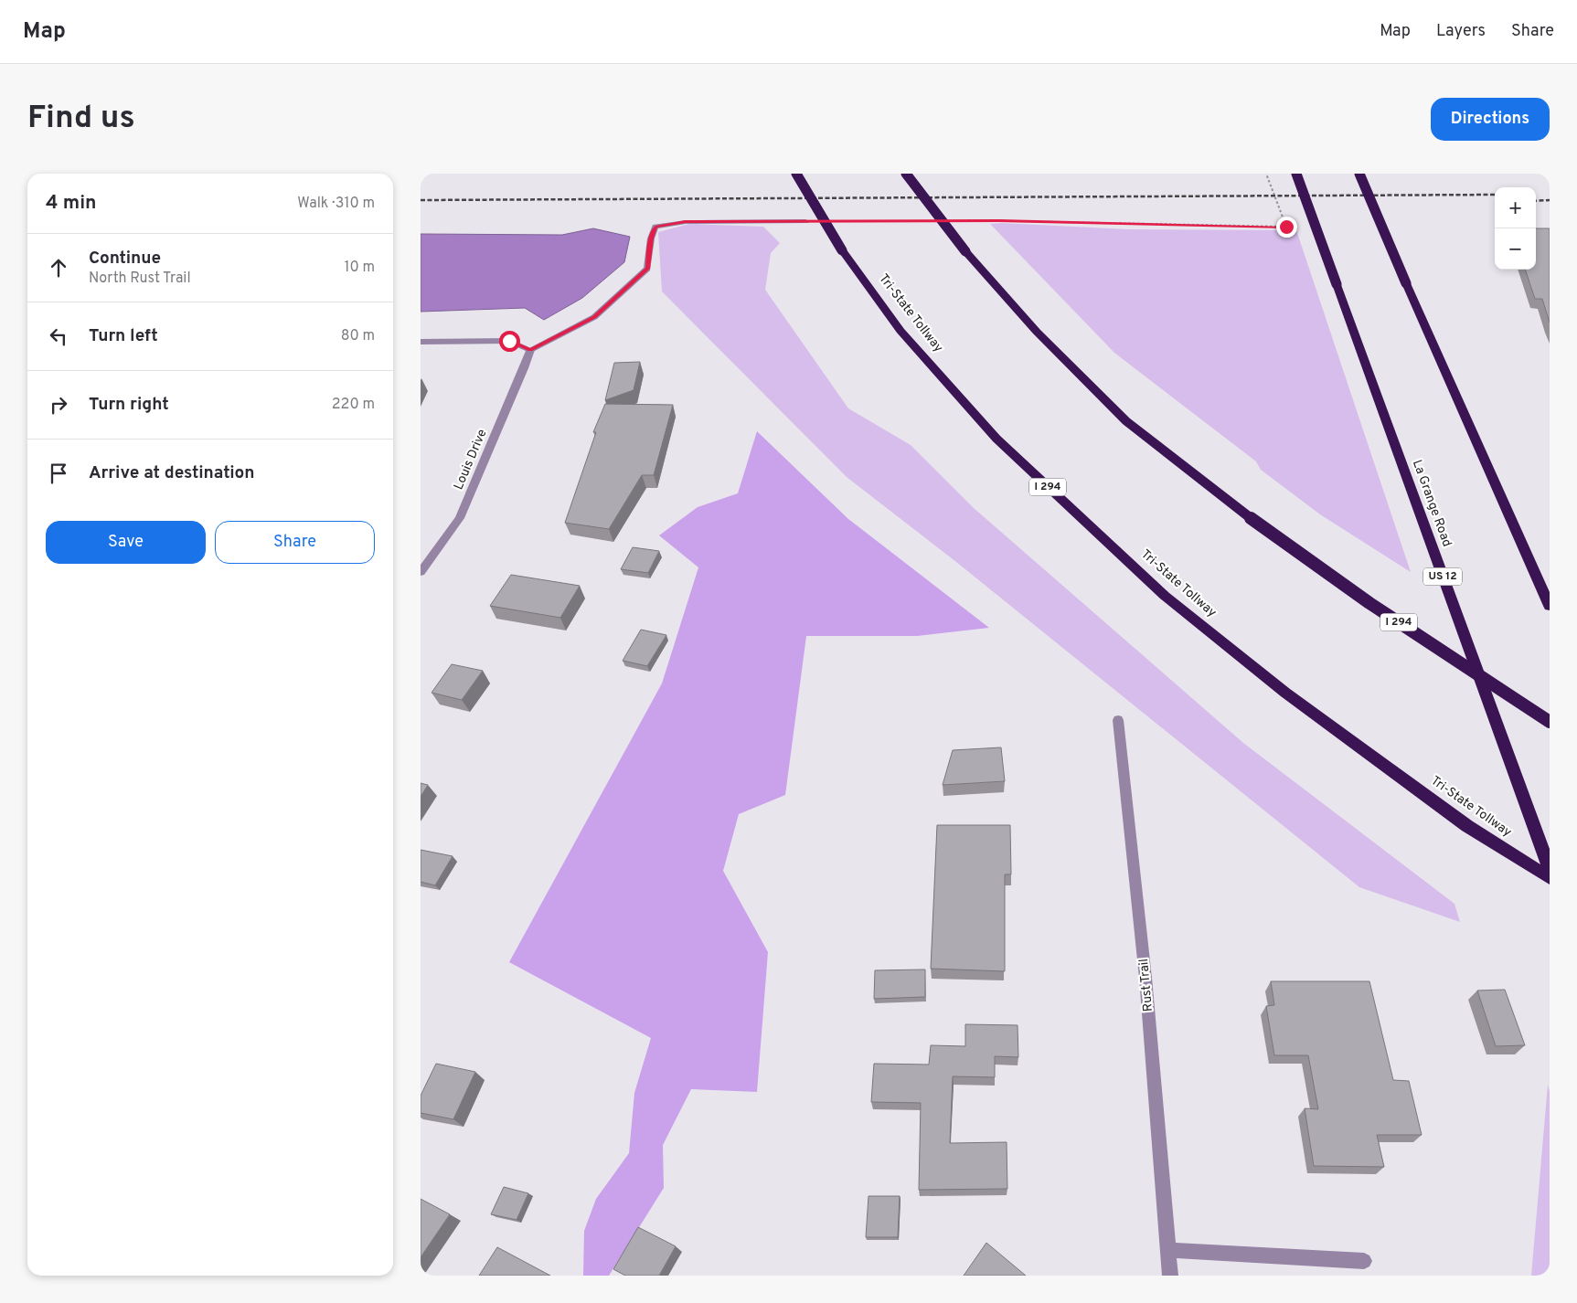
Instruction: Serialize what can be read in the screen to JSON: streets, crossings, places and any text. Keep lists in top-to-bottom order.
{
  "streets": {
    "highway": [
      "Tri-State Tollway",
      "I 294",
      "La Grange Road",
      "US 12"
    ],
    "street": ["Louis Drive", "Rust Trail"]
  },
  "page": {
    "header": "Map",
    "nav": ["Map", "Layers", "Share"],
    "buttons": [
      "Directions",
      ["Save", "Share"]
    ],
    "title": "Find us",
    "heading": ["4 min", "Walk · 310 m"],
    "map_buttons": ["+", "−"],
    "list": [
      ["Continue", "North Rust Trail", "10 m"],
      ["Turn left", "80 m"],
      ["Turn right", "220 m"],
      "Arrive at destination"
    ]
  }
}
